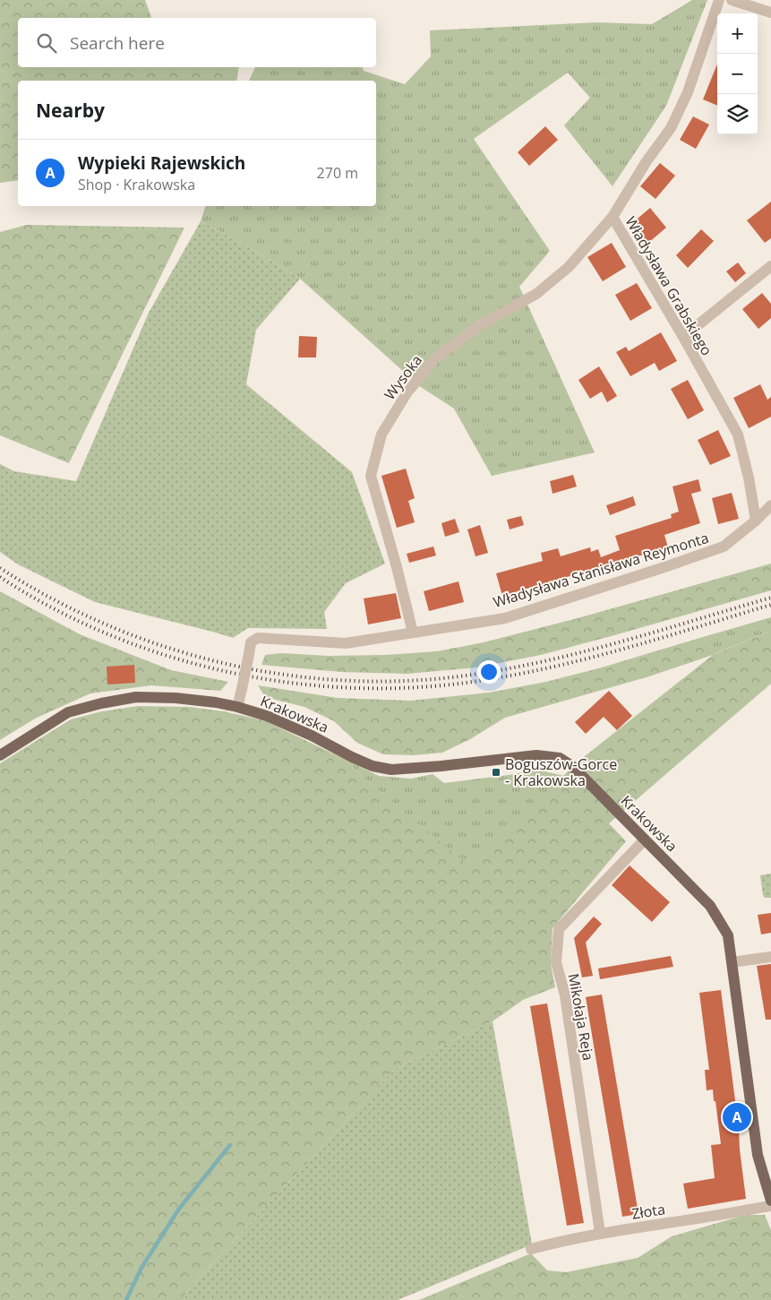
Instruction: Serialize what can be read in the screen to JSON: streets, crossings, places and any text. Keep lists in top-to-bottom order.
{
  "streets": {
    "main road": ["Krakowska"],
    "street": [
      "Władysława Grabskiego",
      "Wysoka",
      "Władysława Stanisława Reymonta",
      "Mikołaja Reja",
      "Złota"
    ]
  },
  "crossings": [
    ["Władysława Grabskiego", "Wysoka"],
    ["Władysława Grabskiego", "Władysława Stanisława Reymonta"],
    ["Wysoka", "Władysława Stanisława Reymonta"],
    ["Władysława Stanisława Reymonta", "Krakowska"],
    ["Krakowska", "Mikołaja Reja"],
    ["Mikołaja Reja", "Złota"]
  ],
  "places": {
    "transit": ["Boguszów-Gorce - Krakowska"]
  },
  "page": {
    "map_buttons": ["+", "−"],
    "search": "Search here",
    "heading": "Nearby",
    "list": [
      {
        "mark": "A",
        "name": "Wypieki Rajewskich",
        "note": "Shop · Krakowska",
        "value": "270 m"
      }
    ],
    "pins": "A"
  }
}
